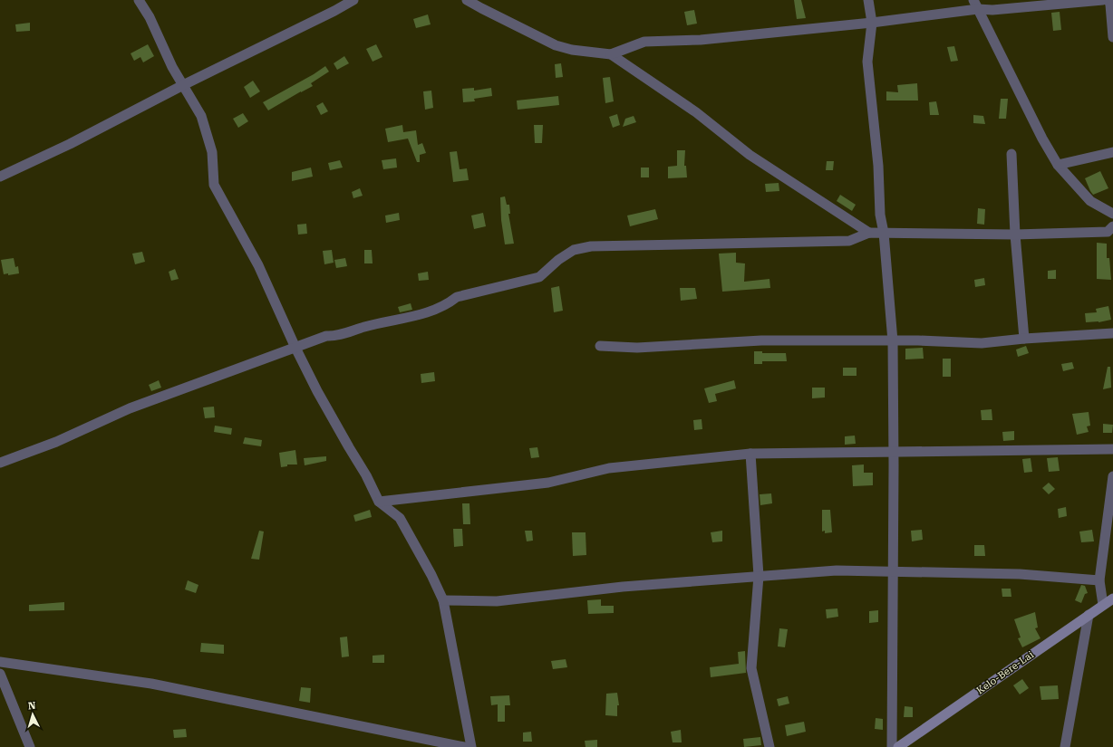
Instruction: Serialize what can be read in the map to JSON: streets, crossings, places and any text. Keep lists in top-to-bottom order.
{
  "streets": {
    "main road": ["Kelo-Bere-Lai"]
  },
  "north": "top"
}
